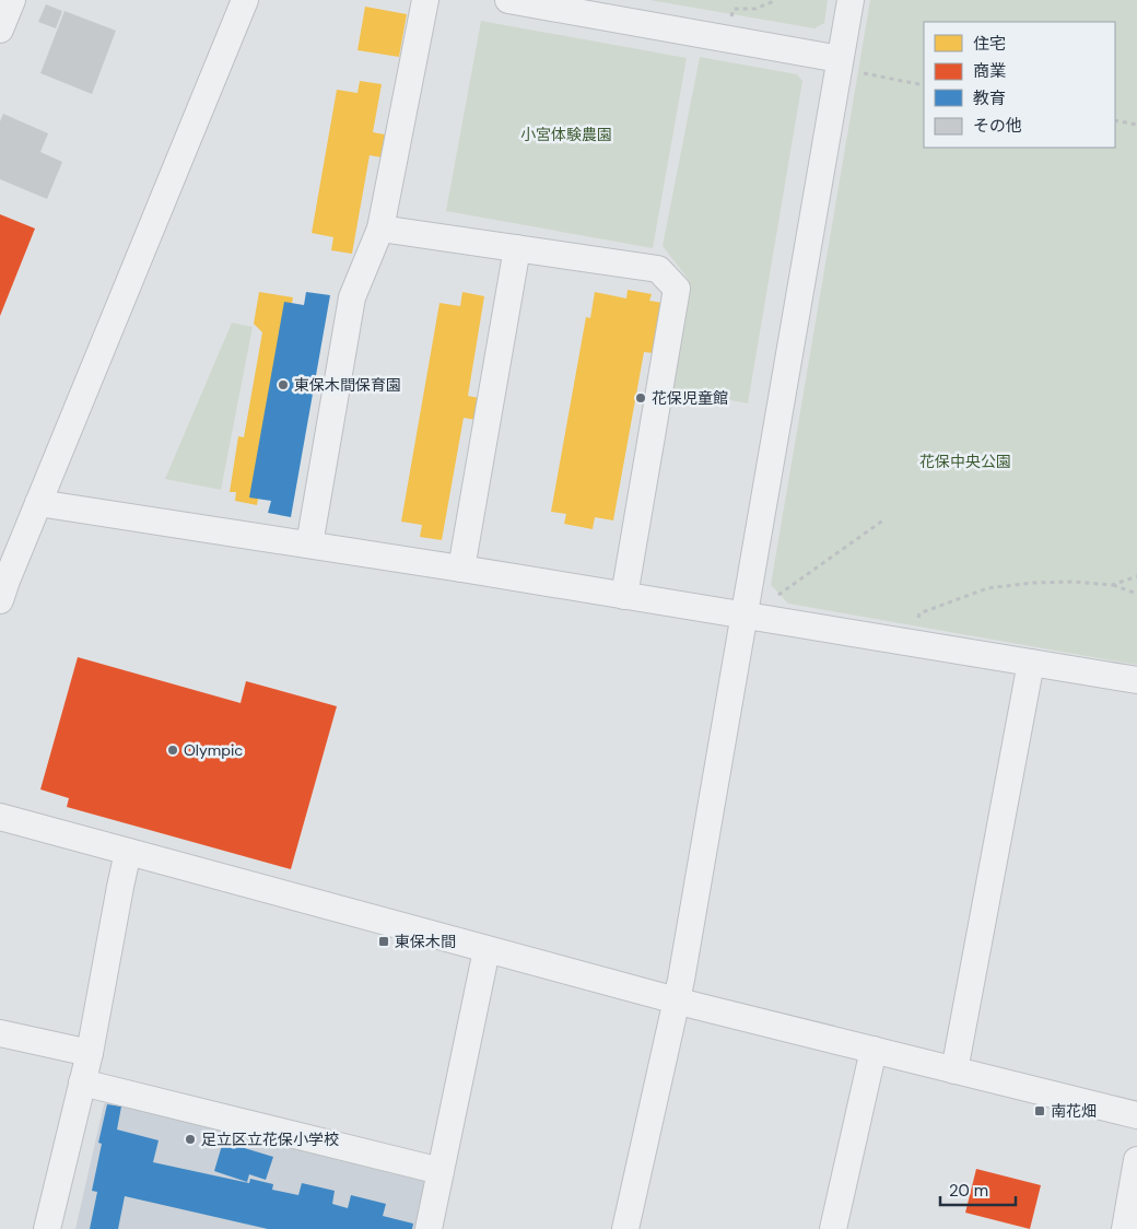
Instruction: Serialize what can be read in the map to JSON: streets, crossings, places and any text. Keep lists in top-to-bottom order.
{
  "parks": ["小宮体験農園", "花保中央公園"],
  "places": {
    "other": [
      "東保木間保育園",
      "花保児童館",
      "Olympic",
      "足立区立花保小学校"
    ],
    "transit": ["東保木間", "南花畑"]
  },
  "legend": [
    "住宅",
    "商業",
    "教育",
    "その他"
  ],
  "scale_bar": "20 m"
}
